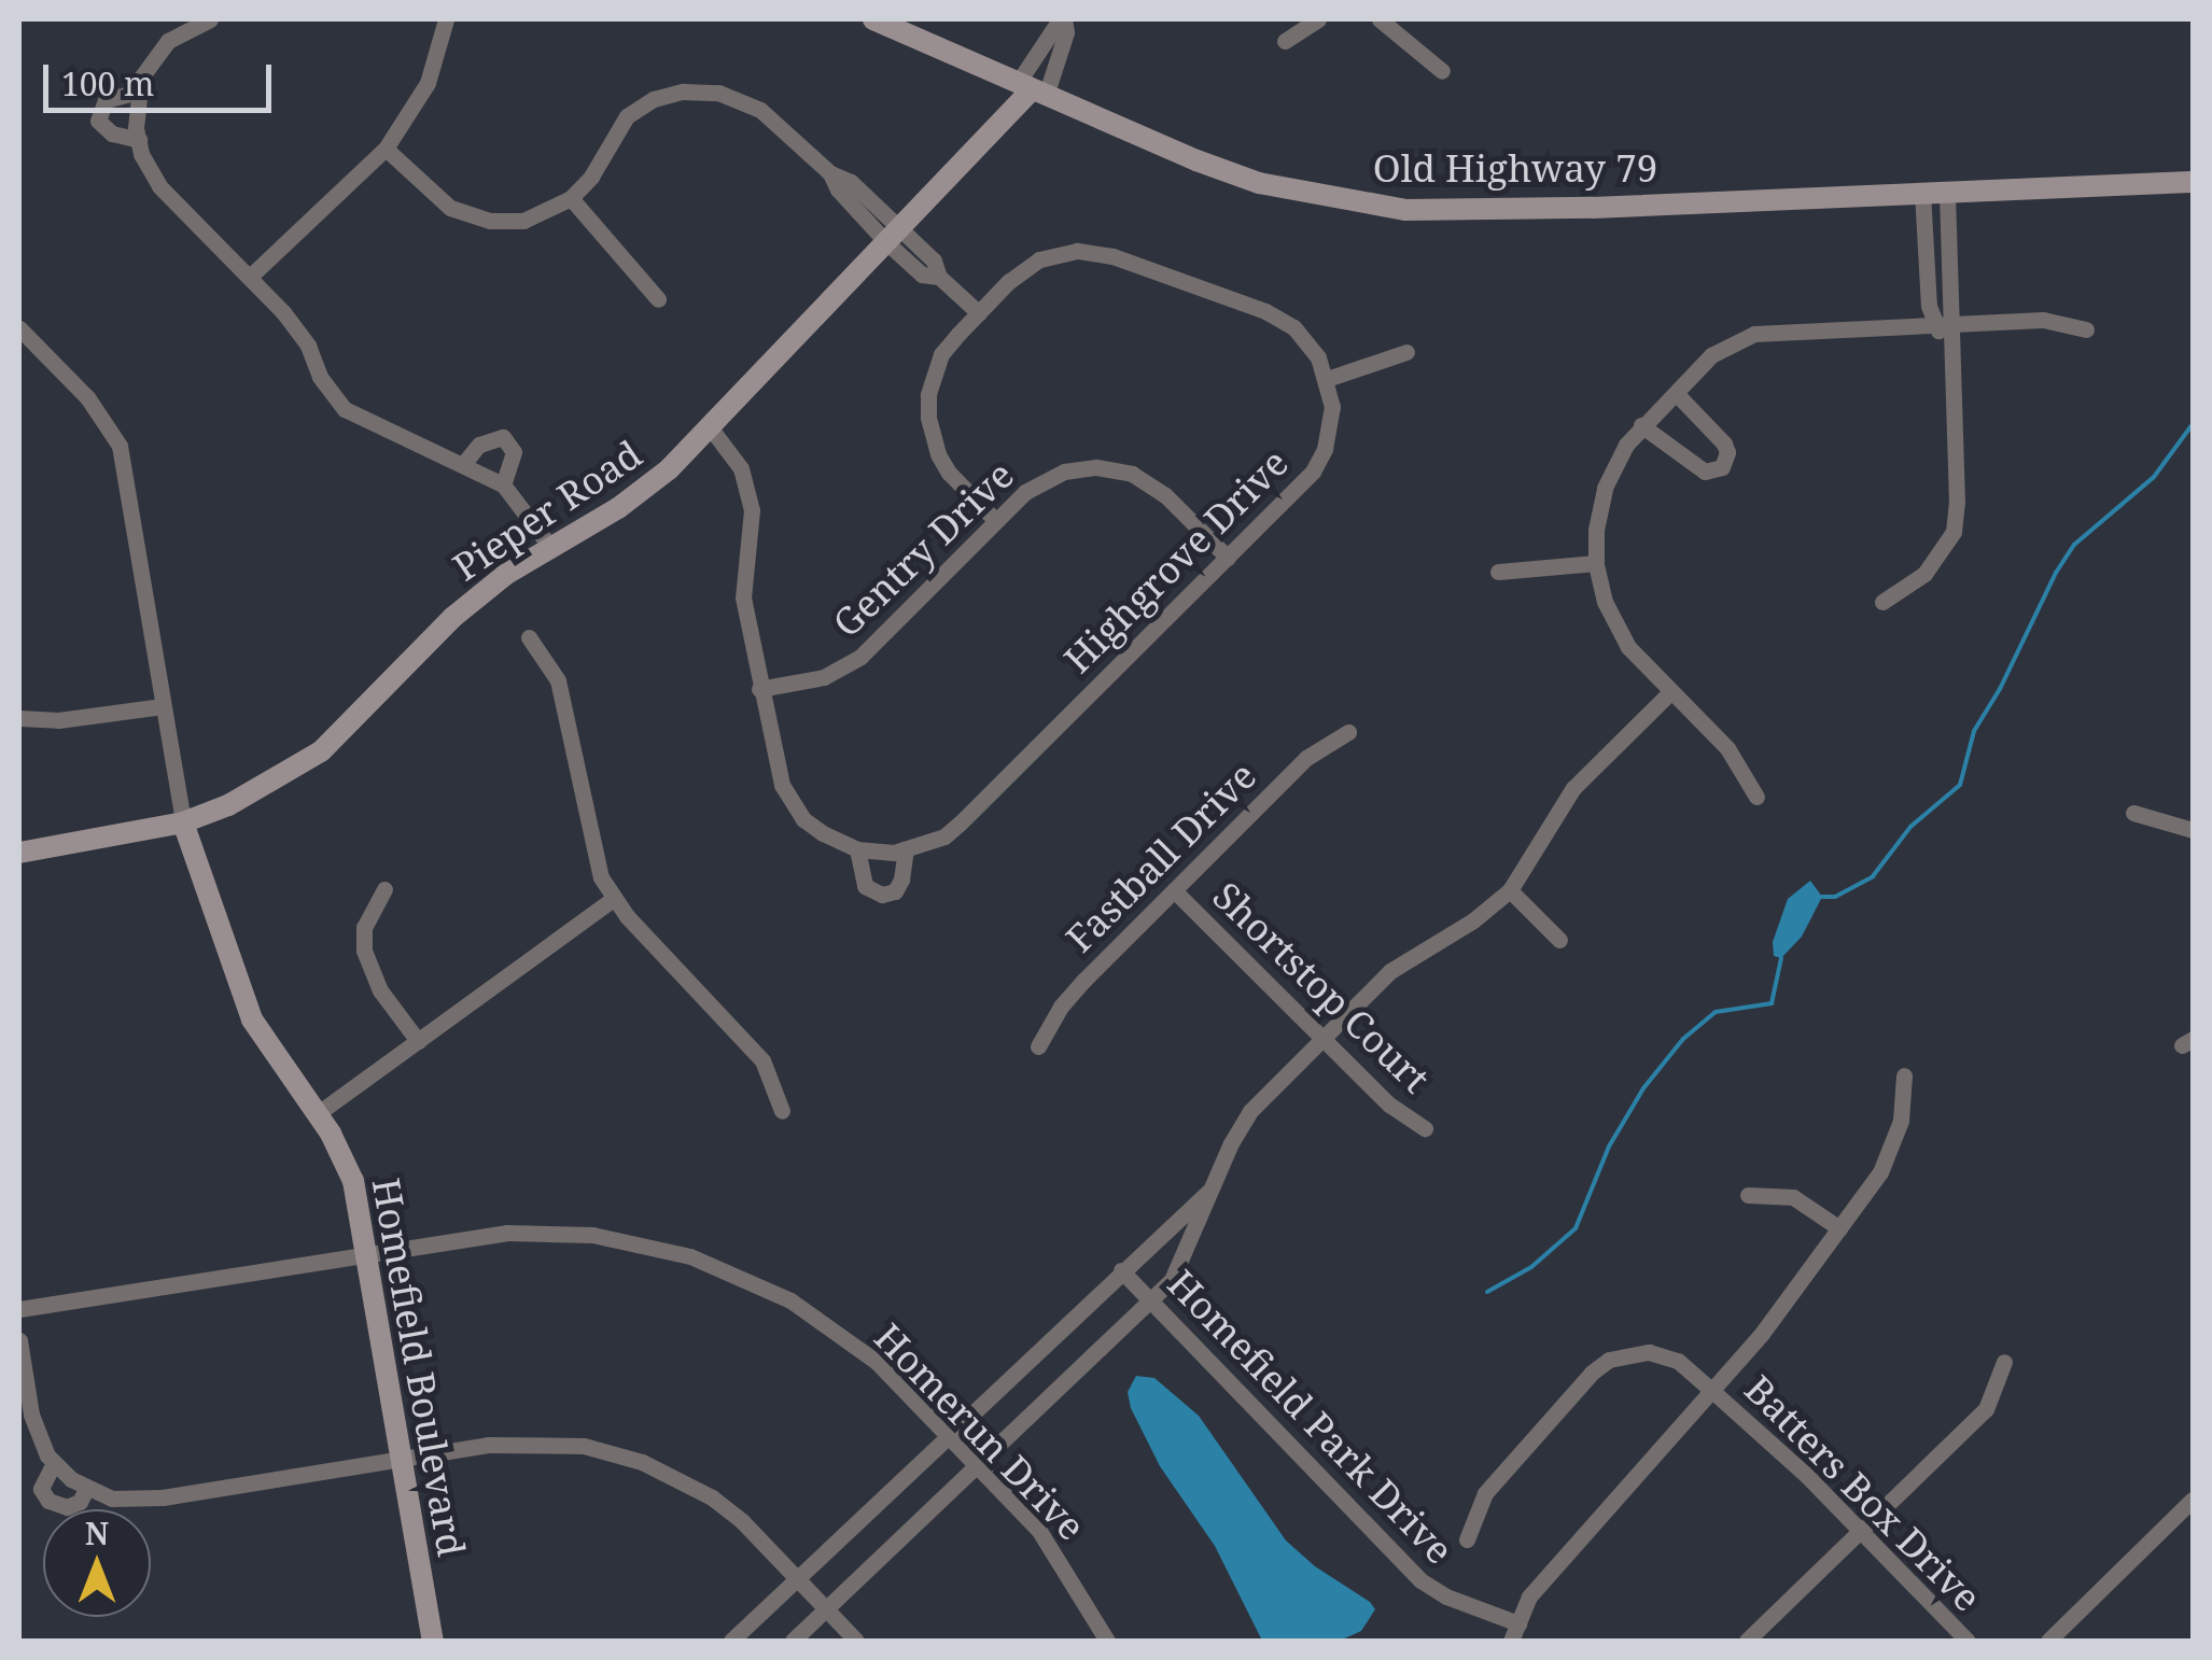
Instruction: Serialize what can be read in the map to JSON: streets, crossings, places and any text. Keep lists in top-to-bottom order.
{
  "streets": {
    "street": [
      "Old Highway 79",
      "Pieper Road",
      "Gentry Drive",
      "Highgrove Drive",
      "Fastball Drive",
      "Shortstop Court",
      "Homefield Boulevard",
      "Homefield Park Drive",
      "Homerun Drive",
      "Batters Box Drive"
    ]
  },
  "crossings": [
    ["Old Highway 79", "Pieper Road"],
    ["Pieper Road", "Highgrove Drive"],
    ["Pieper Road", "Homefield Boulevard"],
    ["Gentry Drive", "Highgrove Drive"],
    ["Fastball Drive", "Shortstop Court"],
    ["Homefield Boulevard", "Homerun Drive"]
  ],
  "scale_bar": "100 m",
  "north": "top"
}
